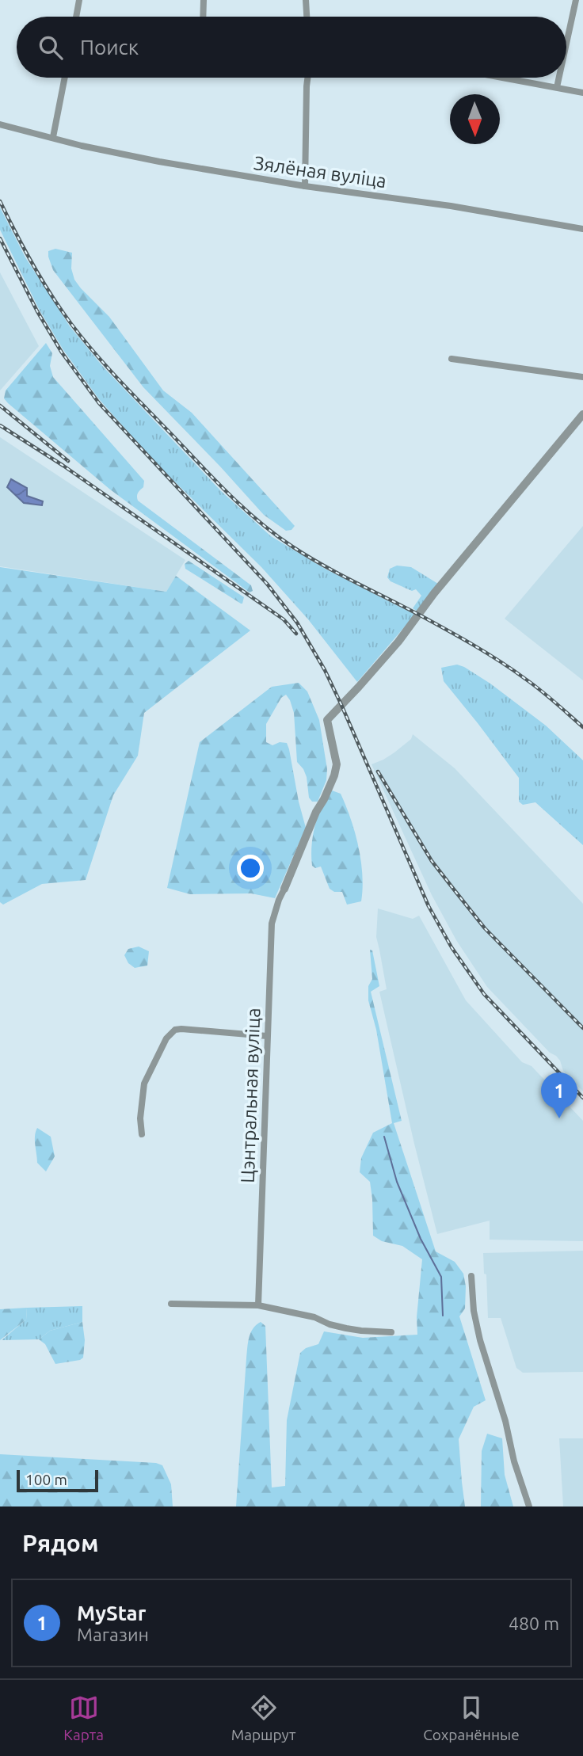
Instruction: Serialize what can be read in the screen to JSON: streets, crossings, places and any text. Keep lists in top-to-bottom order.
{
  "streets": {
    "street": ["Зялёная вуліца", "Цэнтральная вуліца"]
  },
  "scale_bar": "100 m",
  "north": "bottom",
  "page": {
    "search": "Поиск",
    "pins": "1",
    "scale": "100 m",
    "heading": "Рядом",
    "list": [
      {
        "mark": "1",
        "name": "MyStar",
        "note": "Магазин",
        "value": "480 m"
      }
    ],
    "nav": ["Карта", "Маршрут", "Сохранённые"]
  }
}
